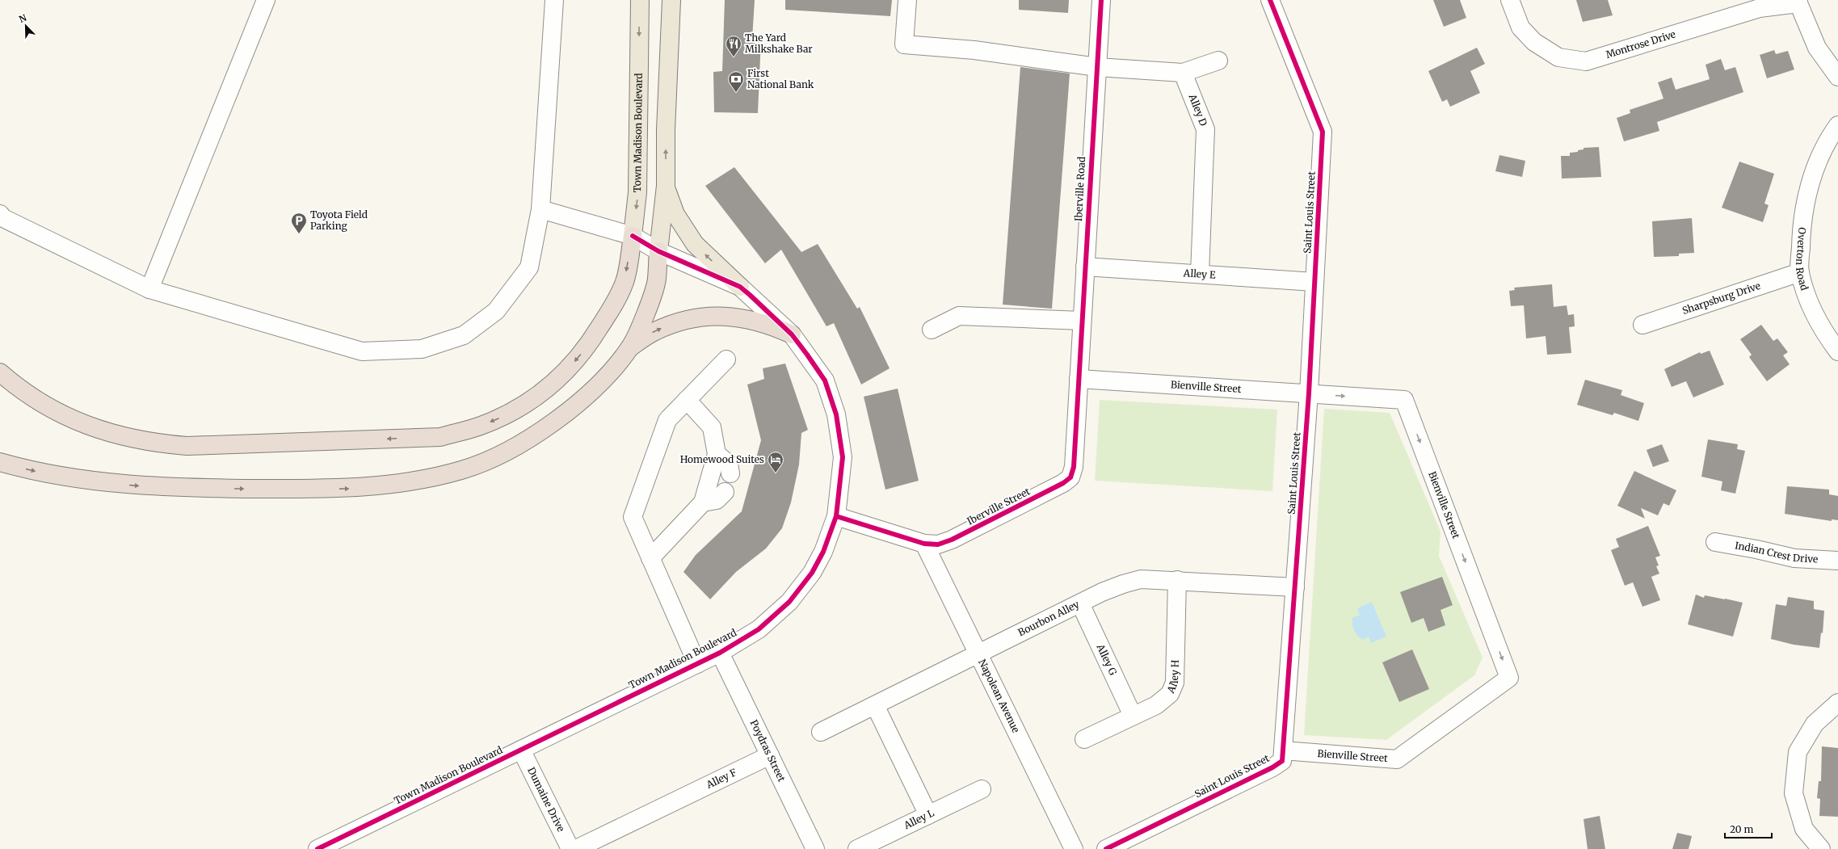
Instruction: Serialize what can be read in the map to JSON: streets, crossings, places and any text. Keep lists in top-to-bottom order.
{
  "streets": {
    "main road": ["Town Madison Boulevard"],
    "street": [
      "Montrose Drive",
      "Alley D",
      "Iberville Road",
      "Saint Louis Street",
      "Overton Road",
      "Alley E",
      "Sharpsburg Drive",
      "Bienville Street",
      "Iberville Street",
      "Indian Crest Drive",
      "Bourbon Alley",
      "Alley G",
      "Alley H",
      "Napolean Avenue",
      "Poydras Street",
      "Alley F",
      "Dumaine Drive",
      "Alley L"
    ]
  },
  "crossings": [
    ["Alley D", "Alley E"],
    ["Town Madison Boulevard", "Iberville Street"],
    ["Town Madison Boulevard", "Poydras Street"],
    ["Town Madison Boulevard", "Dumaine Drive"],
    ["Iberville Road", "Alley E"],
    ["Iberville Road", "Bienville Street"],
    ["Iberville Road", "Iberville Street"],
    ["Saint Louis Street", "Alley E"],
    ["Saint Louis Street", "Bienville Street"],
    ["Saint Louis Street", "Bourbon Alley"],
    ["Overton Road", "Sharpsburg Drive"],
    ["Bienville Street", "Iberville Street"],
    ["Iberville Street", "Napolean Avenue"],
    ["Bourbon Alley", "Alley G"],
    ["Bourbon Alley", "Alley H"],
    ["Bourbon Alley", "Napolean Avenue"],
    ["Alley G", "Alley H"],
    ["Poydras Street", "Alley F"]
  ],
  "places": {
    "restaurant": ["The Yard Milkshake Bar"],
    "bank": ["First National Bank"],
    "parking": ["Toyota Field Parking"],
    "hotel": ["Homewood Suites"]
  },
  "scale_bar": "20 m",
  "north": "top left"
}
